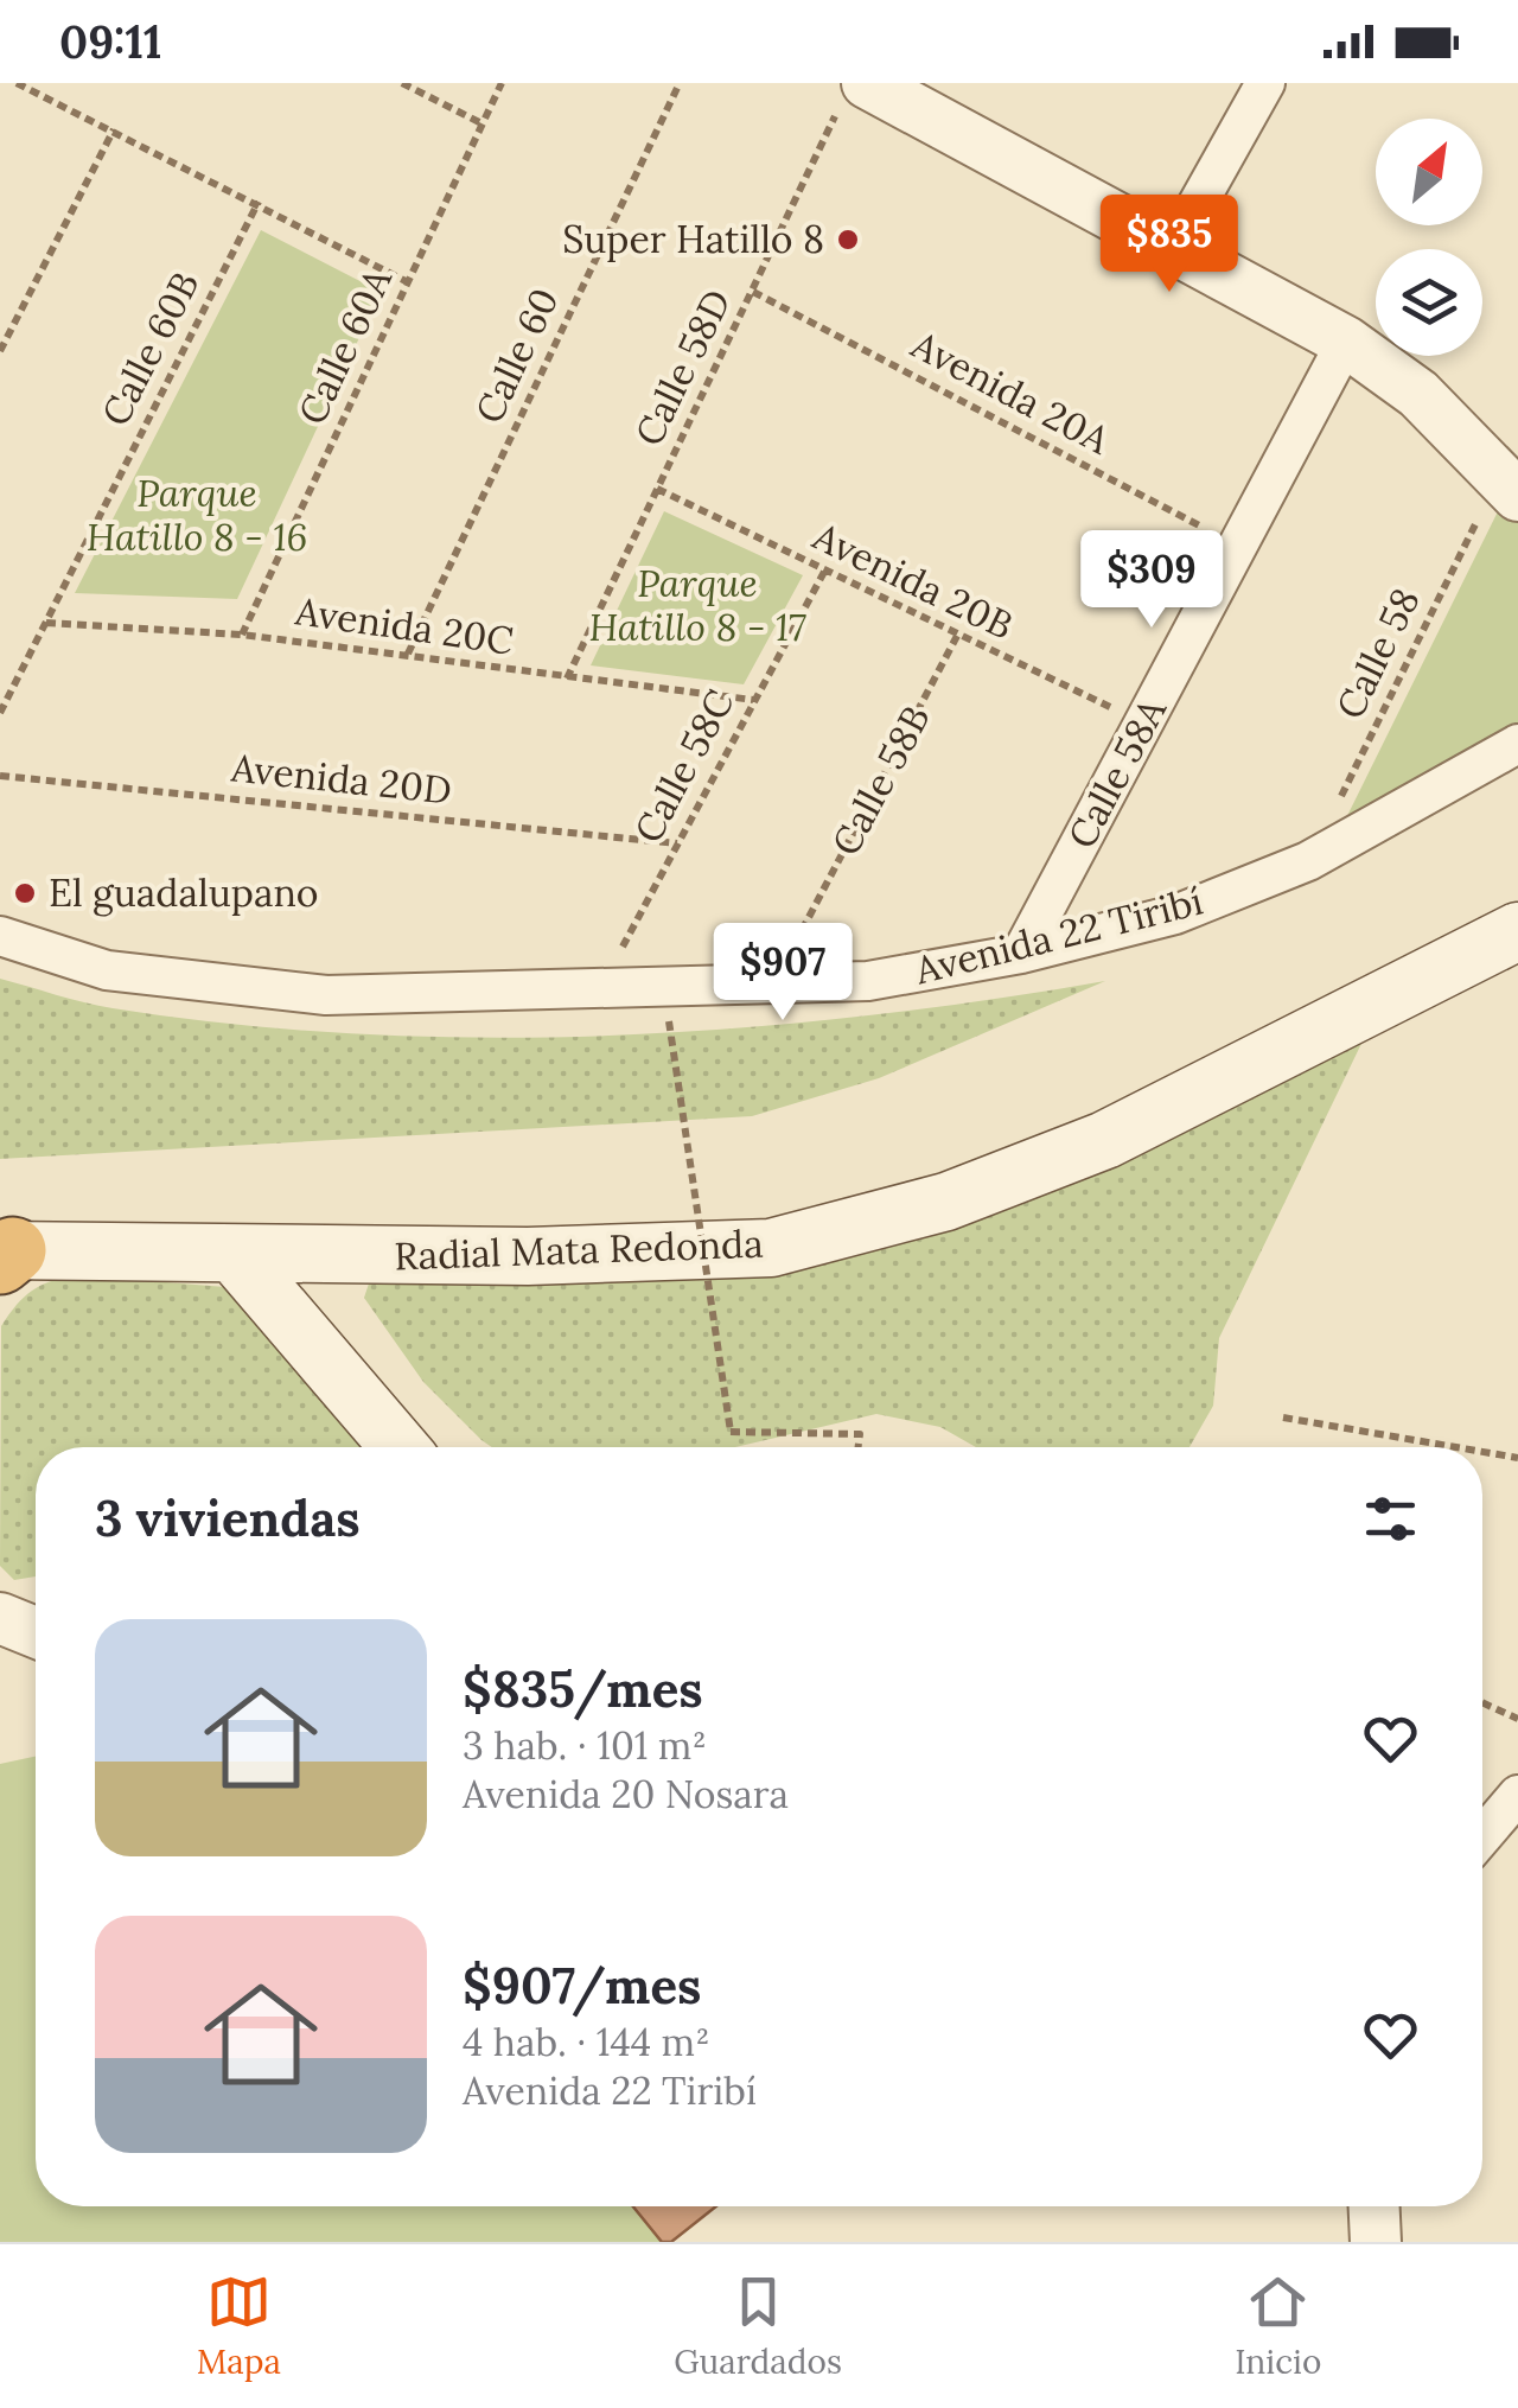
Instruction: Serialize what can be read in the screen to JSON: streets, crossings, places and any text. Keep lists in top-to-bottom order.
{
  "streets": {
    "main road": ["Radial Mata Redonda"],
    "street": ["Calle 58A", "Avenida 22 Tiribí"],
    "path": [
      "Calle 60A",
      "Calle 60B",
      "Calle 60",
      "Calle 58D",
      "Avenida 20A",
      "Avenida 20B",
      "Avenida 20C",
      "Calle 58",
      "Calle 58C",
      "Avenida 20D",
      "Calle 58B"
    ]
  },
  "crossings": [
    ["Calle 60A", "Avenida 20C"],
    ["Calle 60B", "Avenida 20C"],
    ["Calle 60", "Avenida 20C"],
    ["Calle 58D", "Avenida 20A"],
    ["Calle 58D", "Avenida 20B"],
    ["Calle 58D", "Avenida 20C"],
    ["Avenida 20A", "Calle 58A"],
    ["Avenida 20B", "Calle 58C"],
    ["Avenida 20B", "Calle 58A"],
    ["Avenida 20B", "Calle 58B"],
    ["Avenida 20C", "Calle 58C"],
    ["Calle 58", "Avenida 22 Tiribí"],
    ["Calle 58C", "Avenida 20D"],
    ["Calle 58C", "Avenida 22 Tiribí"],
    ["Calle 58A", "Avenida 22 Tiribí"],
    ["Calle 58B", "Avenida 22 Tiribí"]
  ],
  "parks": ["Parque Hatillo 8 - 16", "Parque Hatillo 8 - 17"],
  "places": ["Super Hatillo 8", "El guadalupano"],
  "north": "top right",
  "page": {
    "status": "09:11",
    "price": ["$835", "$309", "$907"],
    "heading": "3 viviendas",
    "list": [
      {
        "name": "$835/mes",
        "note": "3 hab. · 101 m² · Avenida 20 Nosara"
      },
      {
        "name": "$907/mes",
        "note": "4 hab. · 144 m² · Avenida 22 Tiribí"
      }
    ],
    "tabs": ["Mapa", "Guardados", "Inicio"]
  }
}
